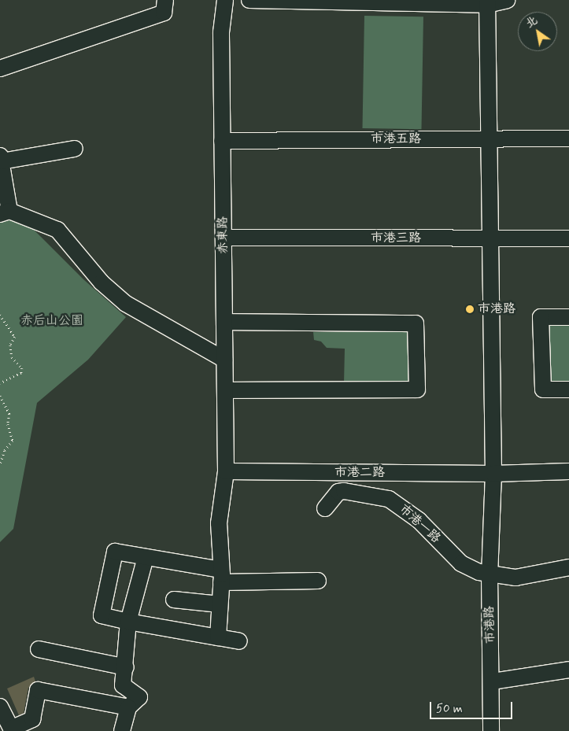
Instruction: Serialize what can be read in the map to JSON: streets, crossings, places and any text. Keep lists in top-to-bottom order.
{
  "streets": {
    "street": [
      "市港五路",
      "赤東路",
      "市港三路",
      "市港二路",
      "市港一路",
      "市港路"
    ]
  },
  "crossings": [
    ["市港五路", "赤東路"],
    ["市港五路", "市港路"],
    ["赤東路", "市港三路"],
    ["赤東路", "市港二路"],
    ["市港三路", "市港路"],
    ["市港二路", "市港路"],
    ["市港一路", "市港路"]
  ],
  "parks": ["赤后山公園"],
  "places": ["市港路"],
  "scale_bar": "50 m",
  "north": "top left"
}
